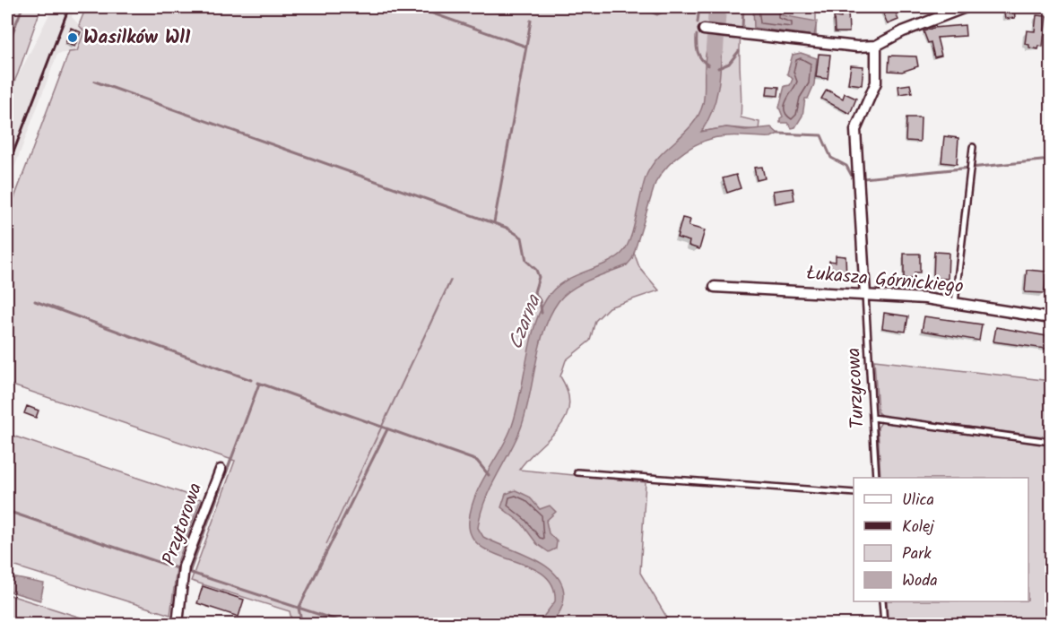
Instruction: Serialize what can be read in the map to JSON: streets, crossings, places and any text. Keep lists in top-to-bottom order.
{
  "streets": {
    "street": ["Łukasza Górnickiego", "Przytorowa"],
    "lane": ["Turzycowa"]
  },
  "crossings": [
    ["Łukasza Górnickiego", "Turzycowa"]
  ],
  "water": ["Czarna"],
  "places": ["Wasilków Wl1"],
  "legend": [
    "Ulica",
    "Kolej",
    "Park",
    "Woda"
  ]
}
